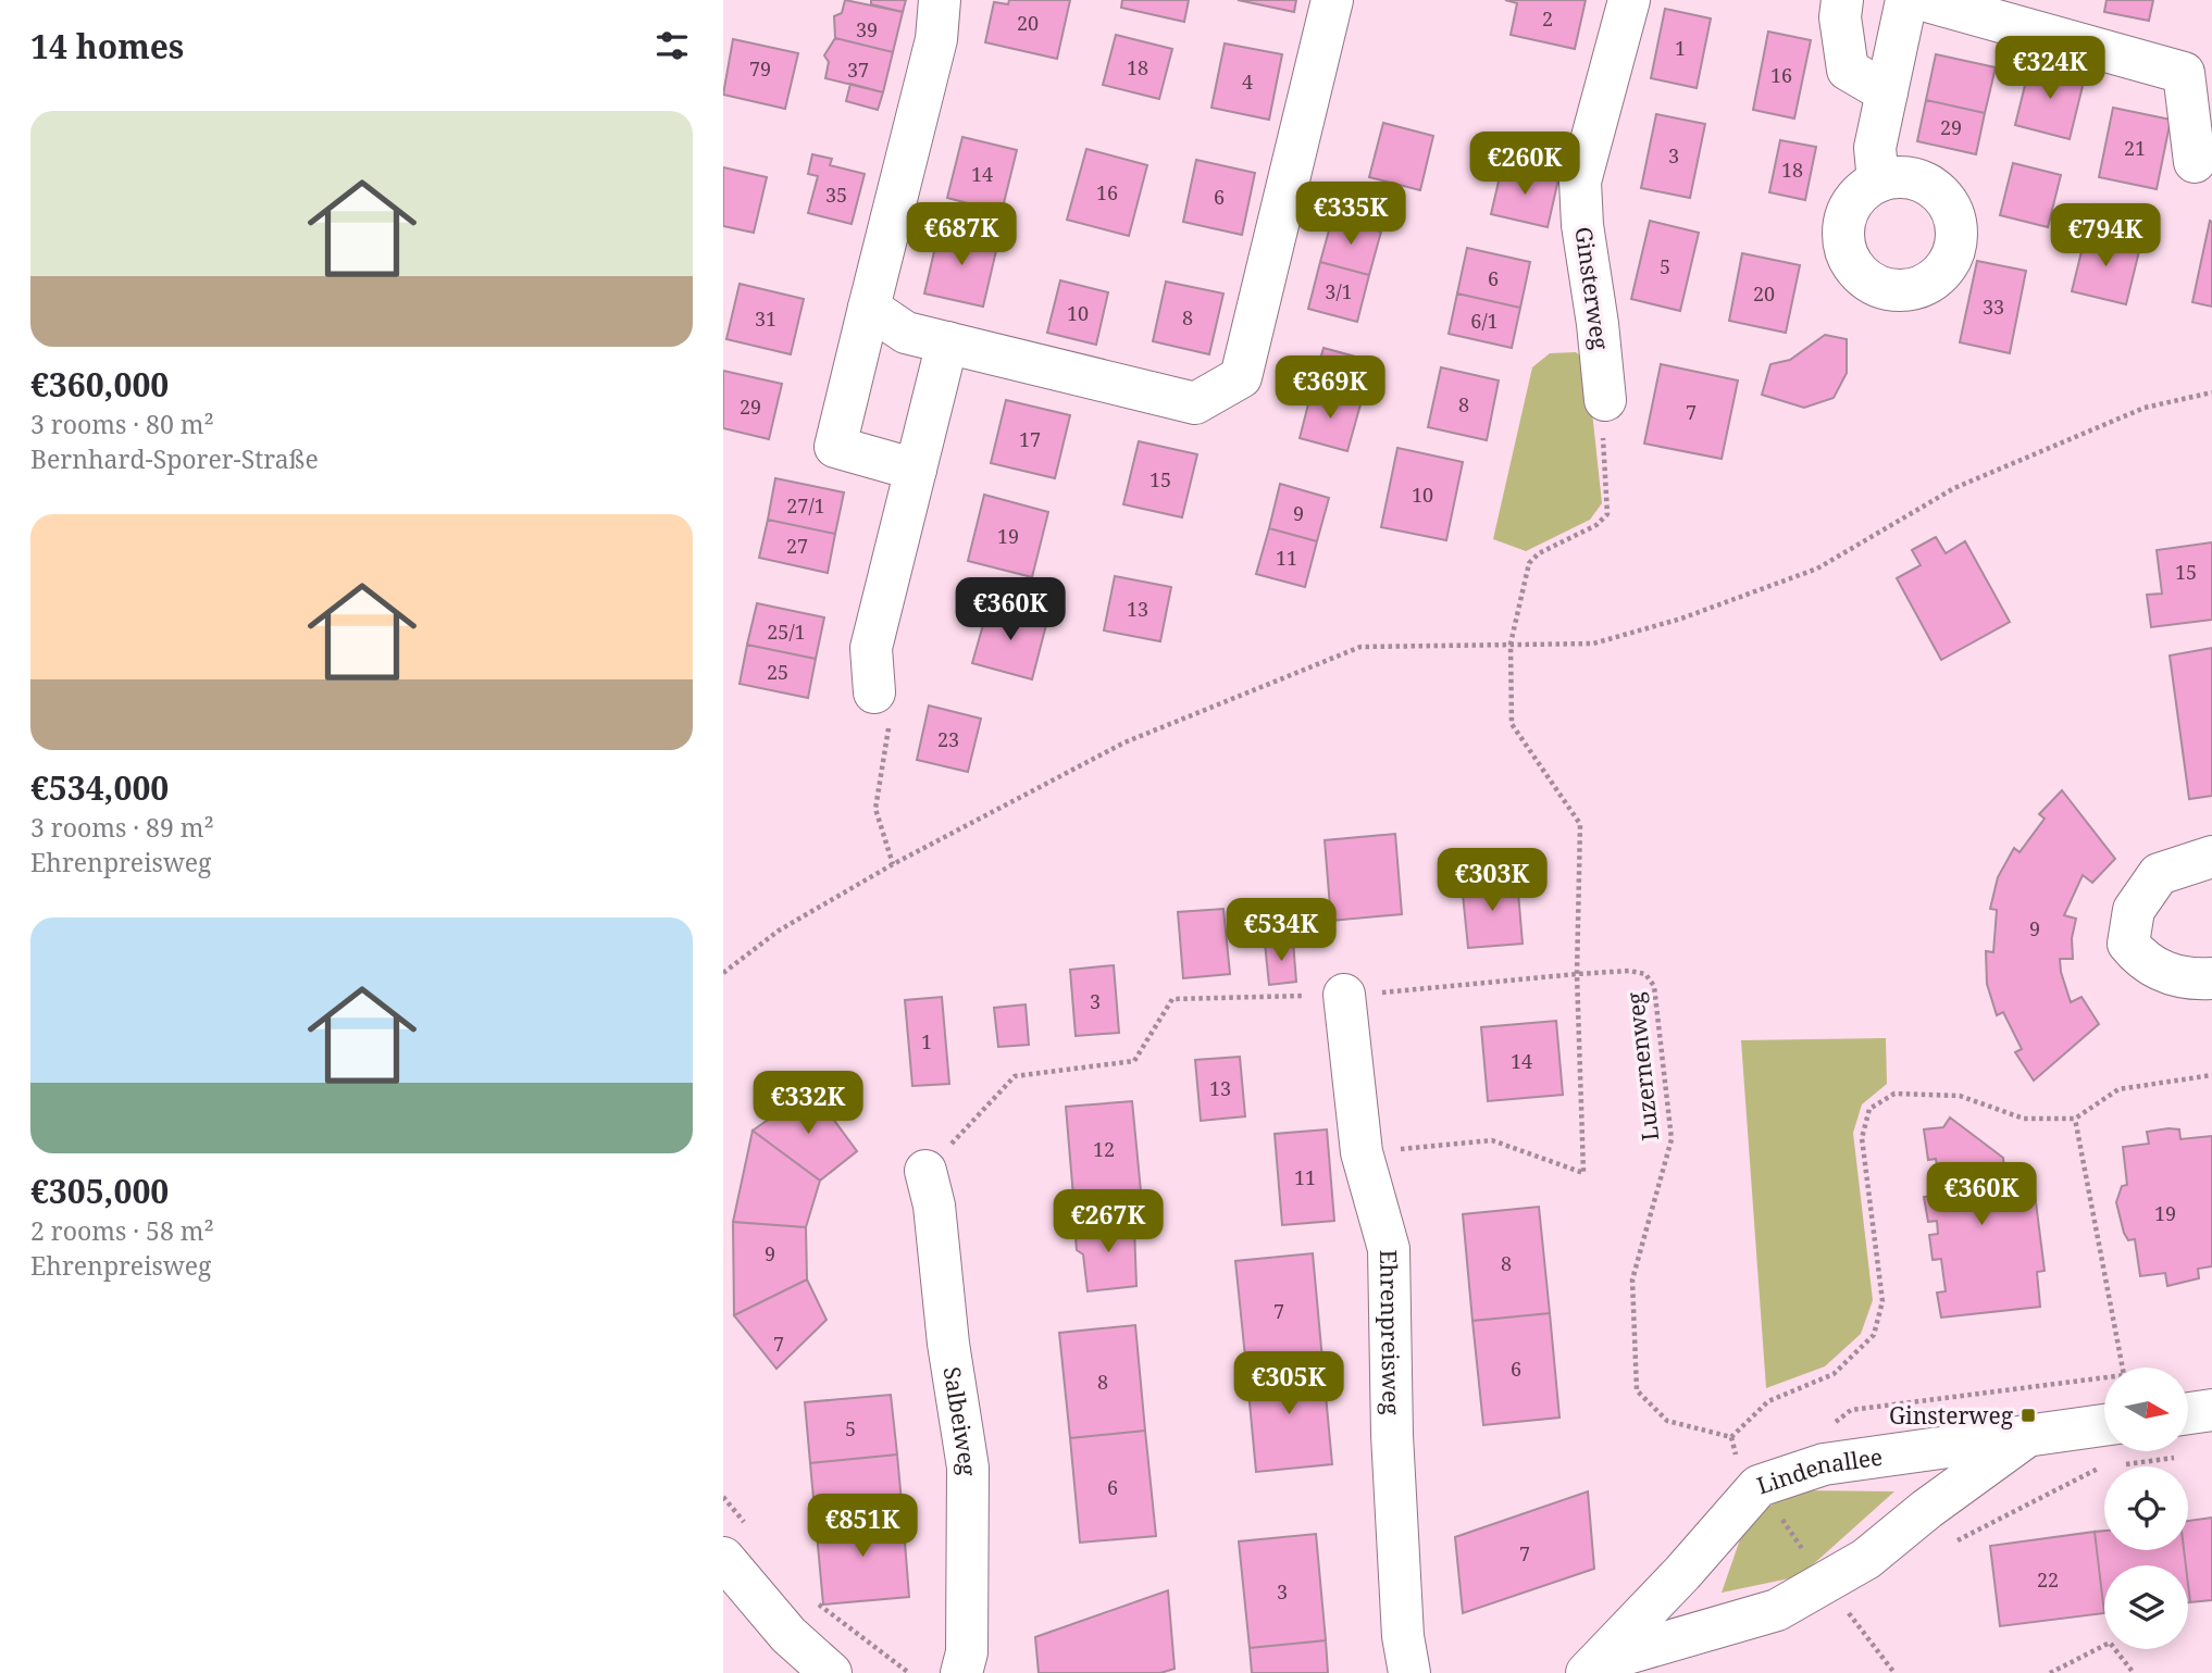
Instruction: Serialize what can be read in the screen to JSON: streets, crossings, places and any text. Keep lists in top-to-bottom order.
{
  "streets": {
    "street": [
      "Ginsterweg",
      "Ehrenpreisweg",
      "Salbeiweg",
      "Lindenallee"
    ],
    "path": ["Luzernenweg"]
  },
  "crossings": [
    ["Luzernenweg", "Ehrenpreisweg"],
    ["Luzernenweg", "Salbeiweg"]
  ],
  "places": {
    "transit": ["Ginsterweg"]
  },
  "house_numbers": [
    "2",
    "20",
    "39",
    "1",
    "18",
    "79",
    "37",
    "16",
    "4",
    "29",
    "21",
    "3",
    "18",
    "14",
    "16",
    "35",
    "6",
    "5",
    "6",
    "3/1",
    "20",
    "33",
    "10",
    "8",
    "31",
    "6/1",
    "8",
    "29",
    "7",
    "17",
    "15",
    "10",
    "27/1",
    "9",
    "19",
    "27",
    "11",
    "15",
    "13",
    "25/1",
    "25",
    "23",
    "9",
    "3",
    "1",
    "14",
    "13",
    "12",
    "11",
    "19",
    "9",
    "8",
    "7",
    "7",
    "6",
    "8",
    "5",
    "6",
    "7",
    "22",
    "3"
  ],
  "north": "right",
  "page": {
    "heading": "14 homes",
    "price": [
      "€324K",
      "€260K",
      "€335K",
      "€687K",
      "€794K",
      "€369K",
      "€360K",
      "€303K",
      "€534K",
      "€332K",
      "€360K",
      "€267K",
      "€305K",
      "€851K"
    ],
    "list": [
      {
        "name": "€360,000",
        "note": "3 rooms · 80 m² · Bernhard-Sporer-Straße"
      },
      {
        "name": "€534,000",
        "note": "3 rooms · 89 m² · Ehrenpreisweg"
      },
      {
        "name": "€305,000",
        "note": "2 rooms · 58 m² · Ehrenpreisweg"
      }
    ]
  }
}
